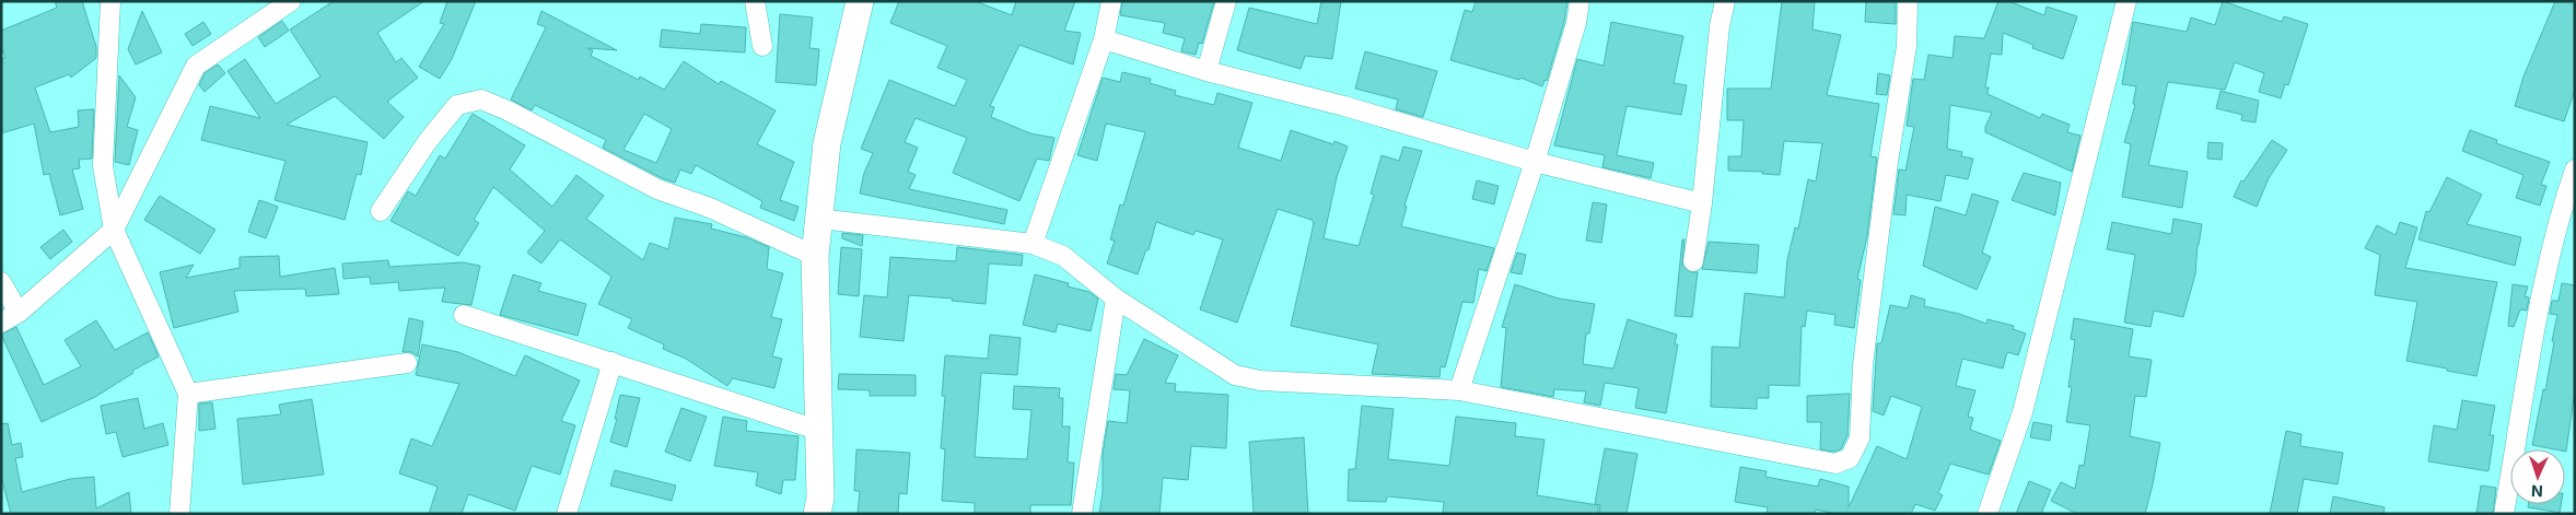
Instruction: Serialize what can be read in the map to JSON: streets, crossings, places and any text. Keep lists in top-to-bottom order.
{
  "north": "bottom"
}
